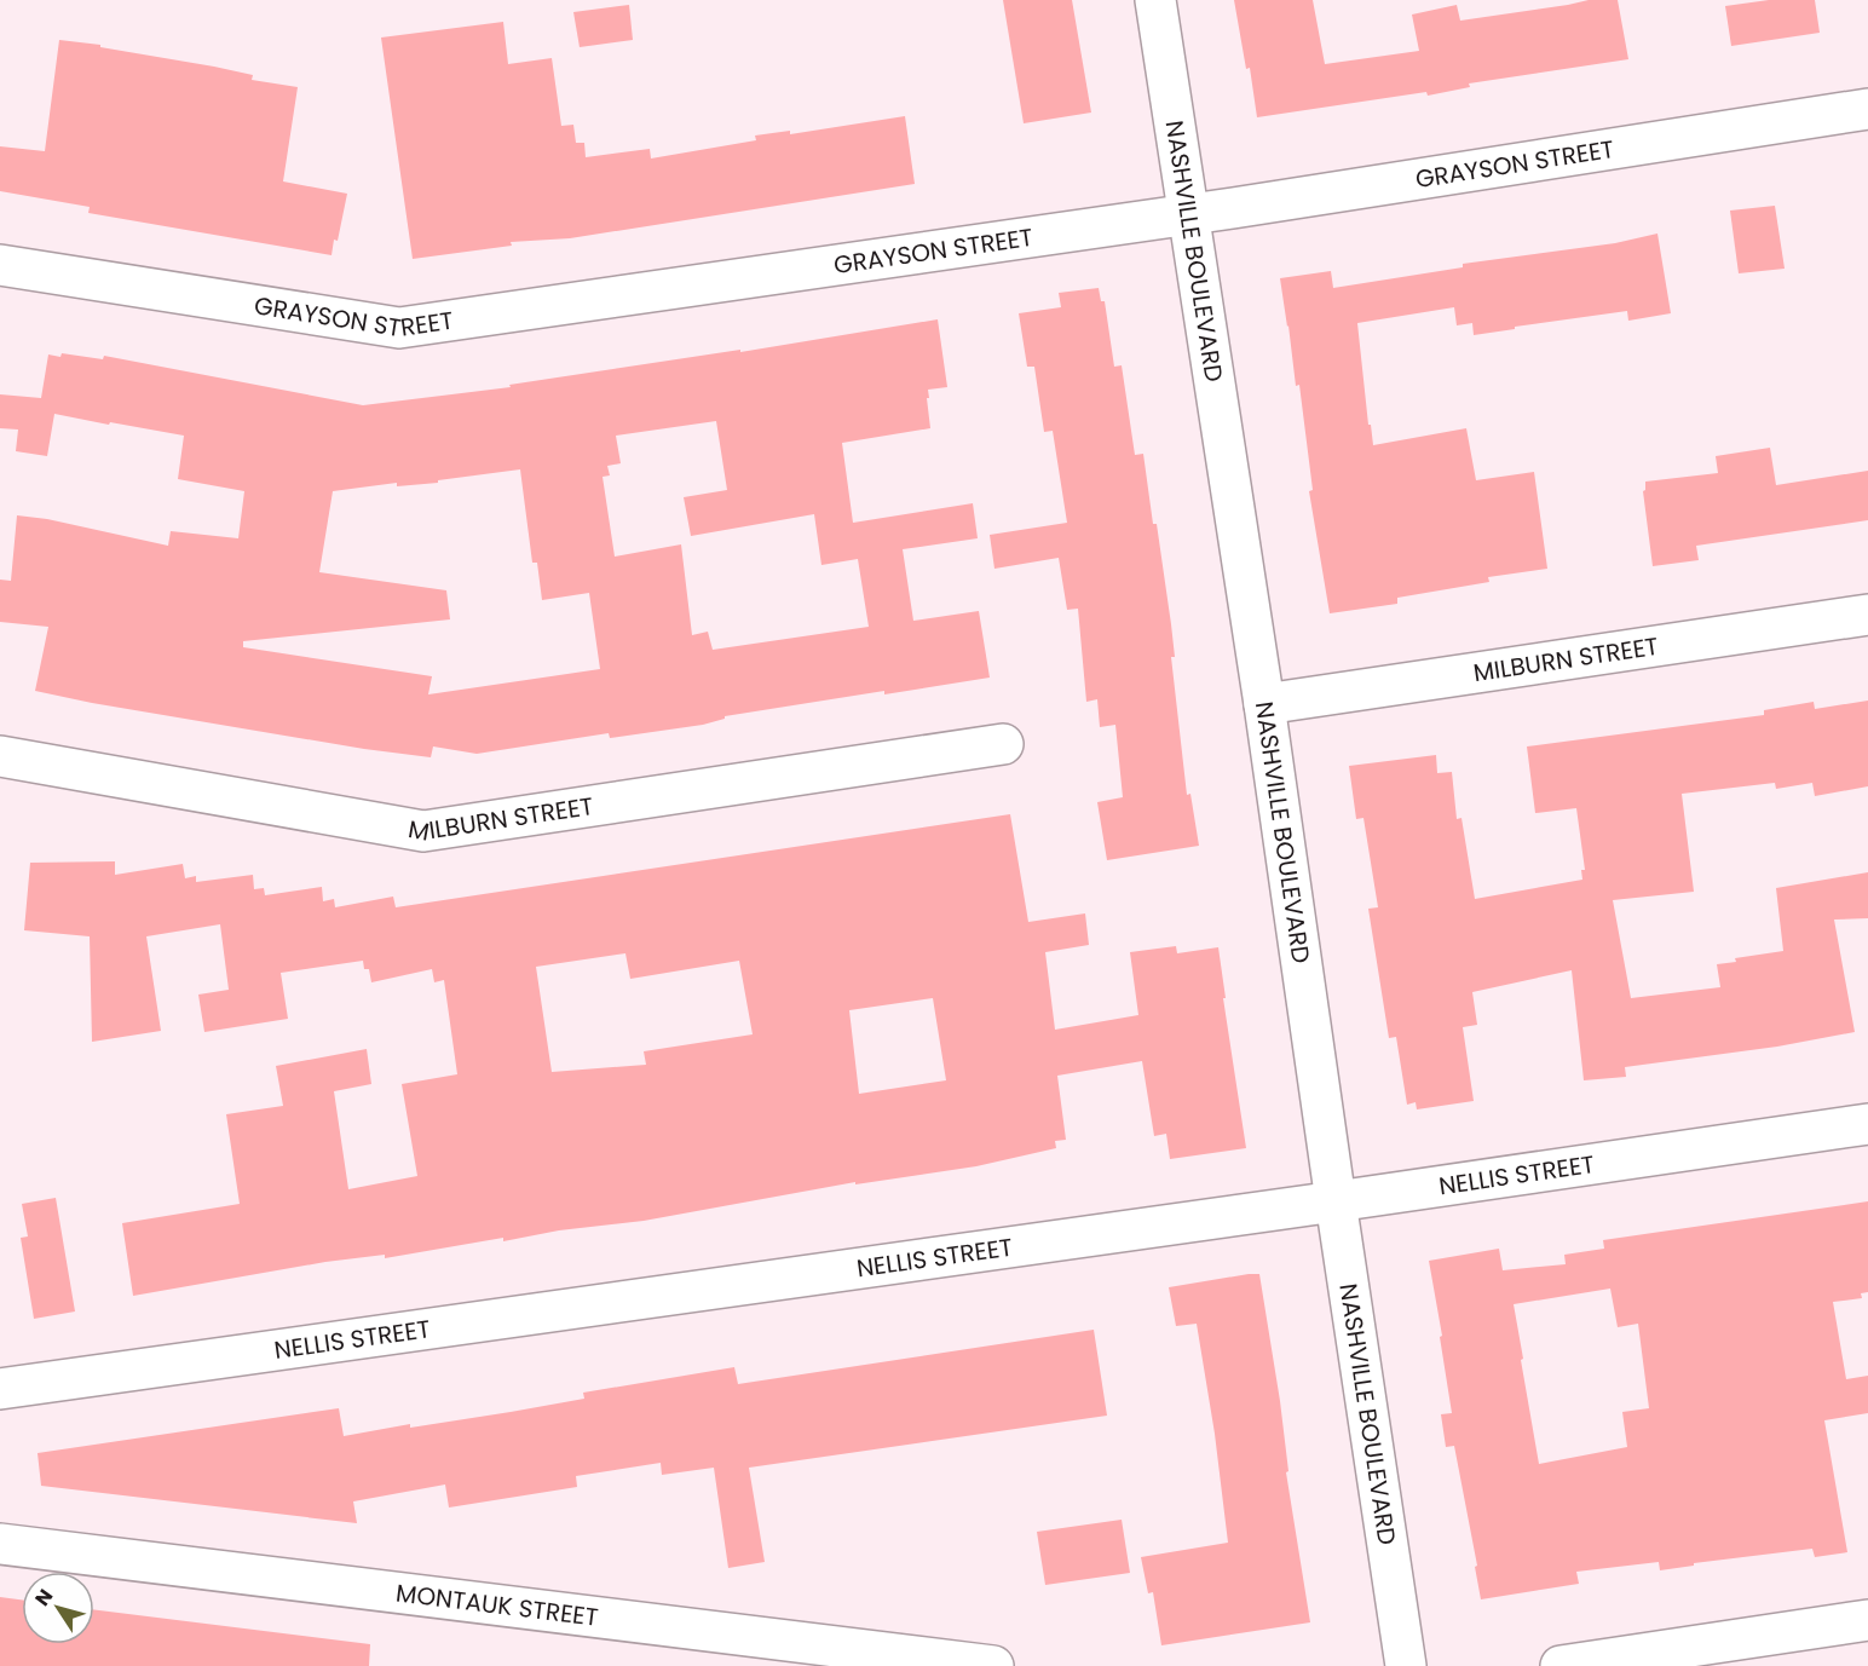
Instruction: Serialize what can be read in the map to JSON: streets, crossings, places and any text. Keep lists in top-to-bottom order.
{
  "streets": {
    "street": [
      "GRAYSON STREET",
      "NASHVILLE BOULEVARD",
      "MILBURN STREET",
      "NELLIS STREET",
      "MONTAUK STREET"
    ]
  },
  "crossings": [
    ["GRAYSON STREET", "NASHVILLE BOULEVARD"],
    ["NASHVILLE BOULEVARD", "MILBURN STREET"],
    ["NASHVILLE BOULEVARD", "NELLIS STREET"]
  ],
  "north": "top left"
}
